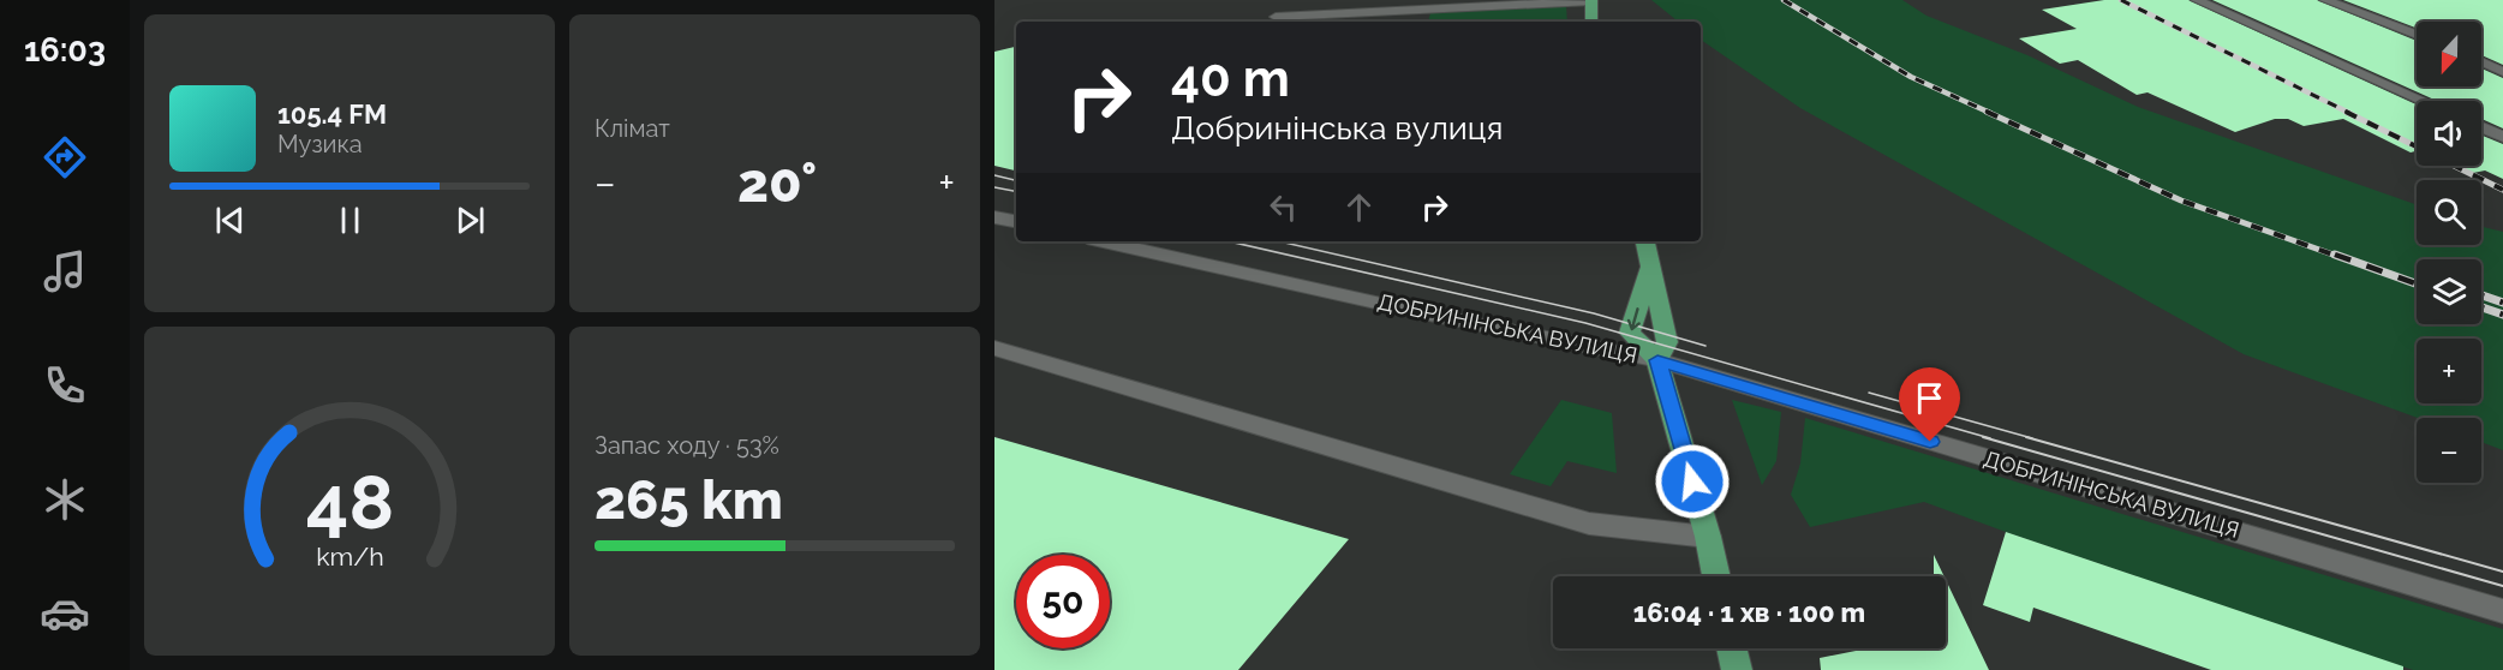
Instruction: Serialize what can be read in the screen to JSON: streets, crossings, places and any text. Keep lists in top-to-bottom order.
{
  "streets": {
    "street": ["ДОБРИНІНСЬКА ВУЛИЦЯ"]
  },
  "north": "bottom",
  "page": {
    "tabs": "16:03",
    "tile": [
      "Клімат",
      ["Запас ходу · 53%", "265 km"]
    ],
    "map_buttons": ["+", "−"],
    "turn": ["40 m", "Добринінська вулиця"],
    "song": ["105.4 FM", "Музика"],
    "heat": ["−", "20°", "+"],
    "limit": "50",
    "trip": "16:04 · 1 хв · 100 m",
    "gauge": ["48", "km/h"]
  }
}
